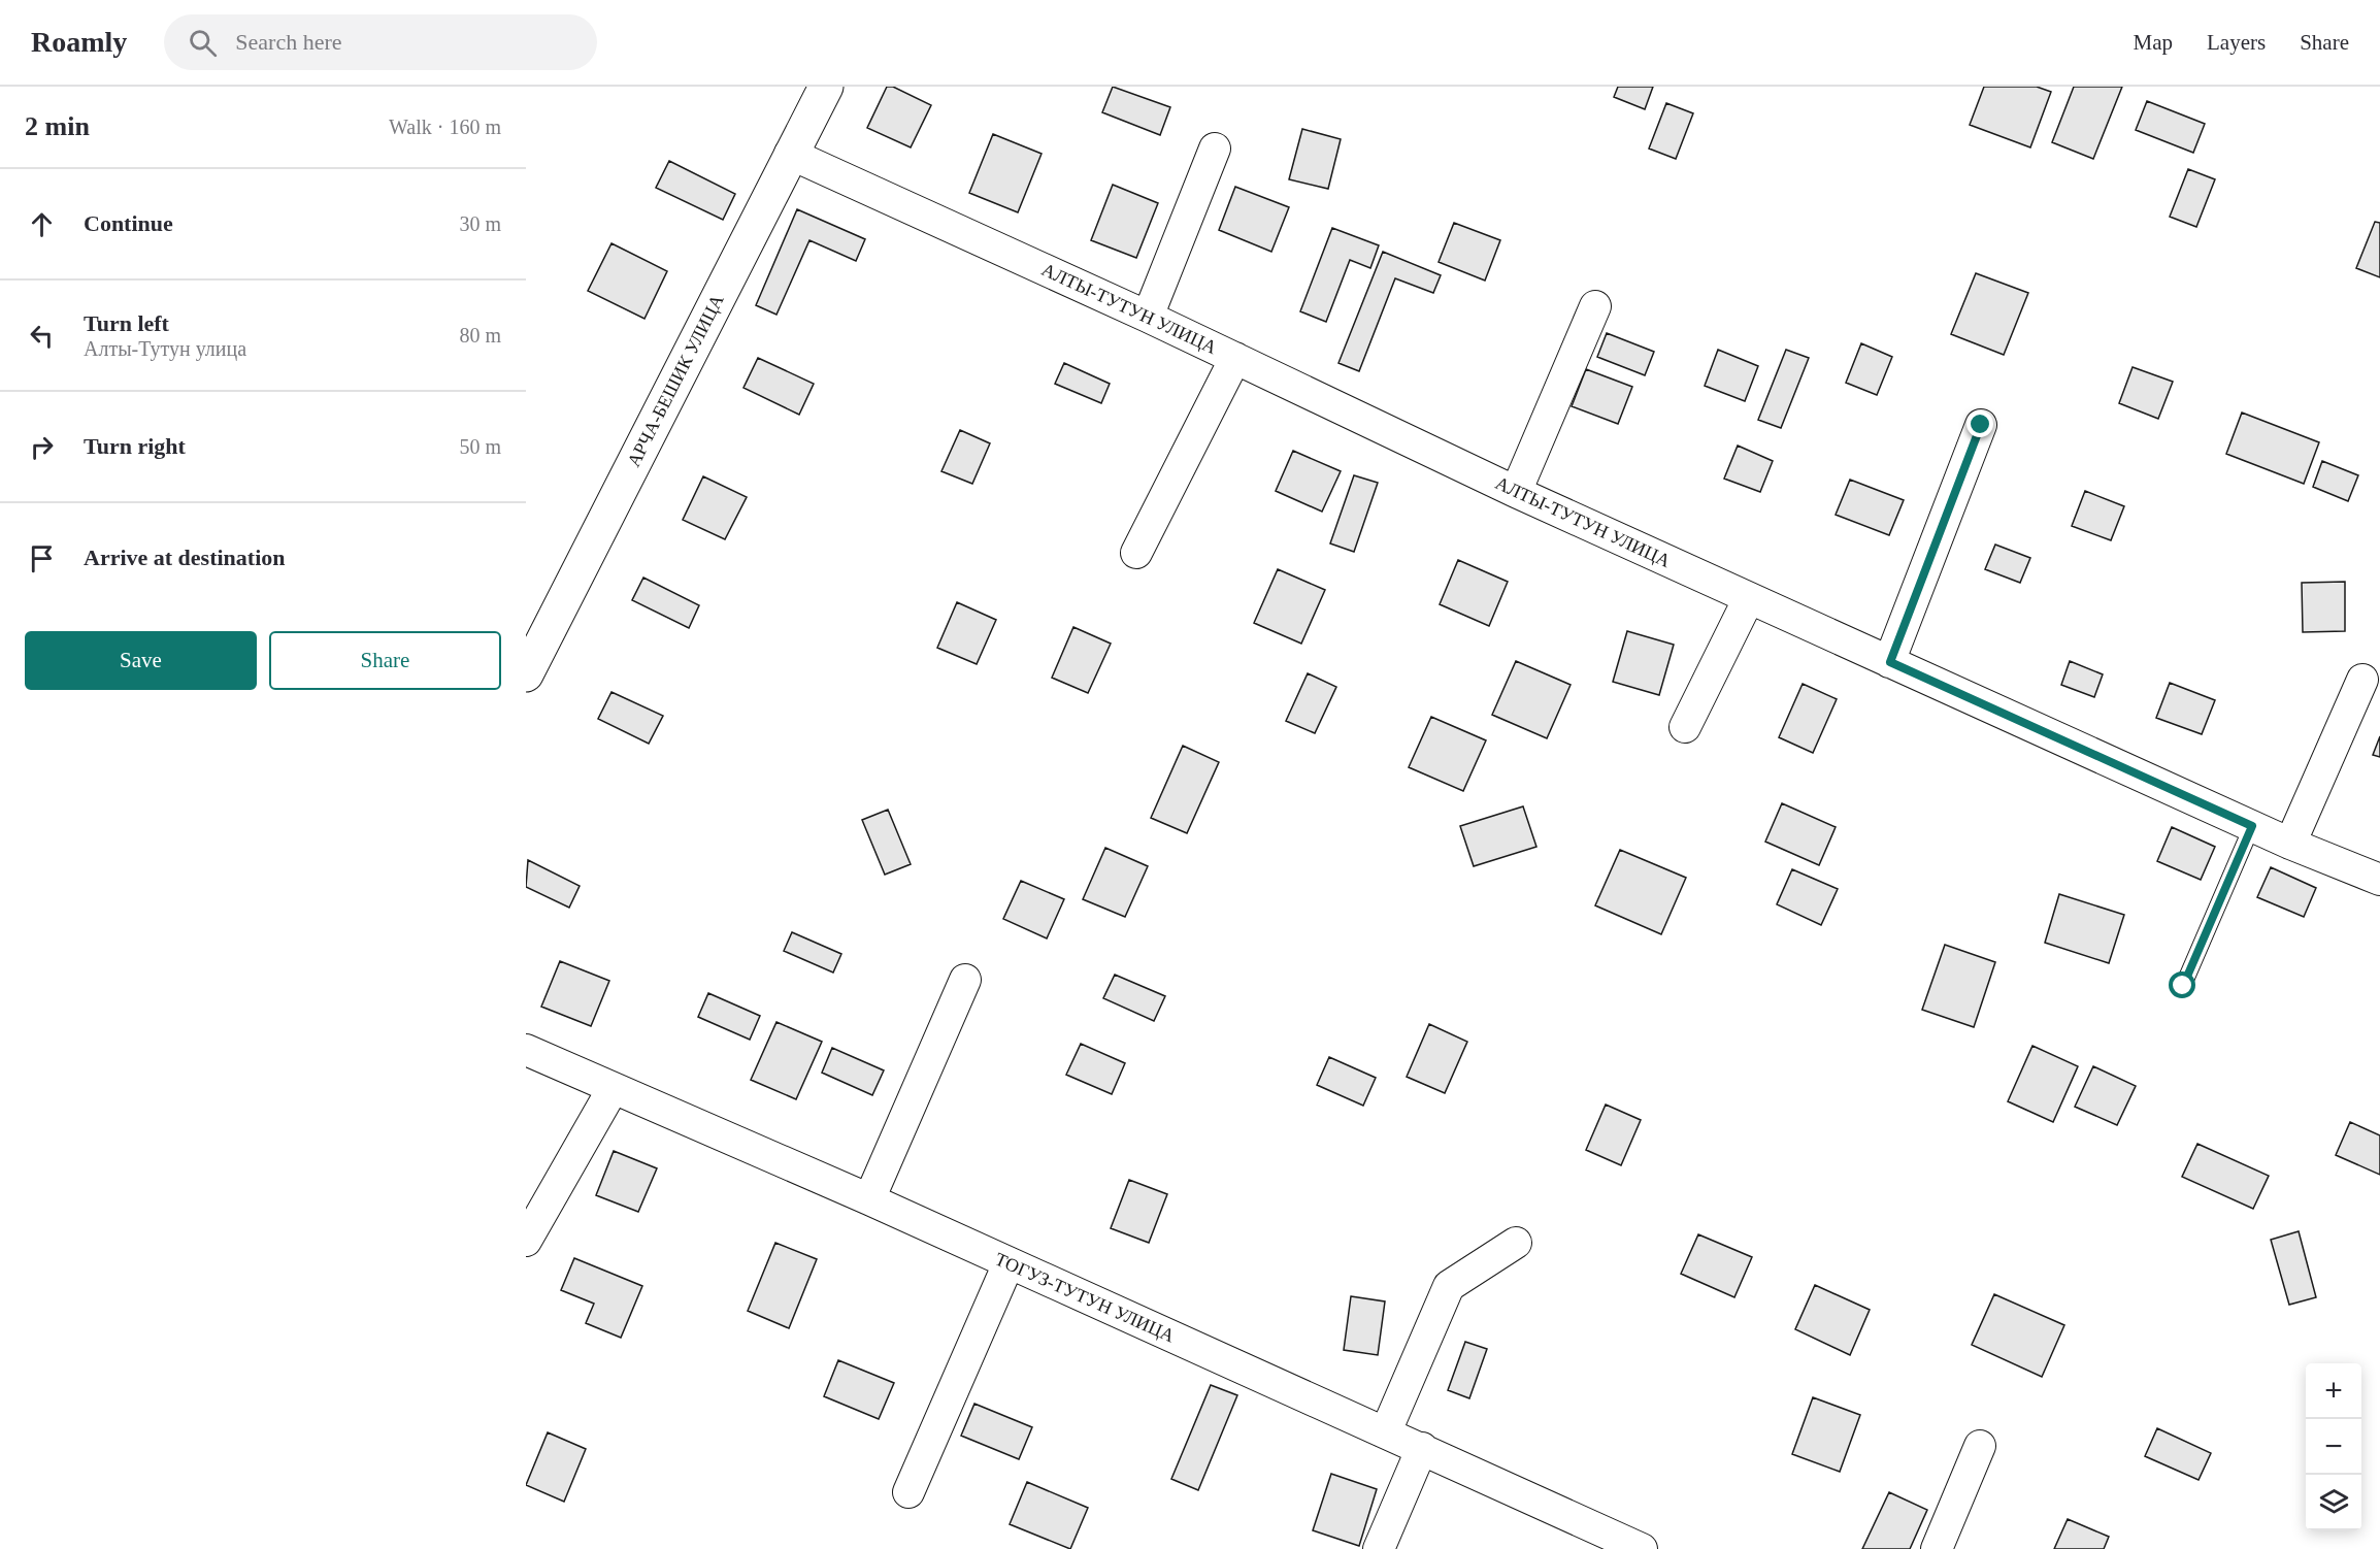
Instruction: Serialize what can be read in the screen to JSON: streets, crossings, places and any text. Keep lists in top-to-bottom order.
{
  "streets": {
    "street": ["АЛТЫ-ТУТУН УЛИЦА", "АРЧА-БЕШИК УЛИЦА", "ТОГУЗ-ТУТУН УЛИЦА"]
  },
  "crossings": [
    ["АЛТЫ-ТУТУН УЛИЦА", "АРЧА-БЕШИК УЛИЦА"]
  ],
  "page": {
    "header": "Roamly",
    "search": "Search here",
    "nav": ["Map", "Layers", "Share"],
    "heading": ["2 min", "Walk · 160 m"],
    "list": [
      ["Continue", "30 m"],
      ["Turn left", "Алты-Тутун улица", "80 m"],
      ["Turn right", "50 m"],
      "Arrive at destination"
    ],
    "buttons": ["Save", "Share"],
    "map_buttons": ["+", "−"]
  }
}
